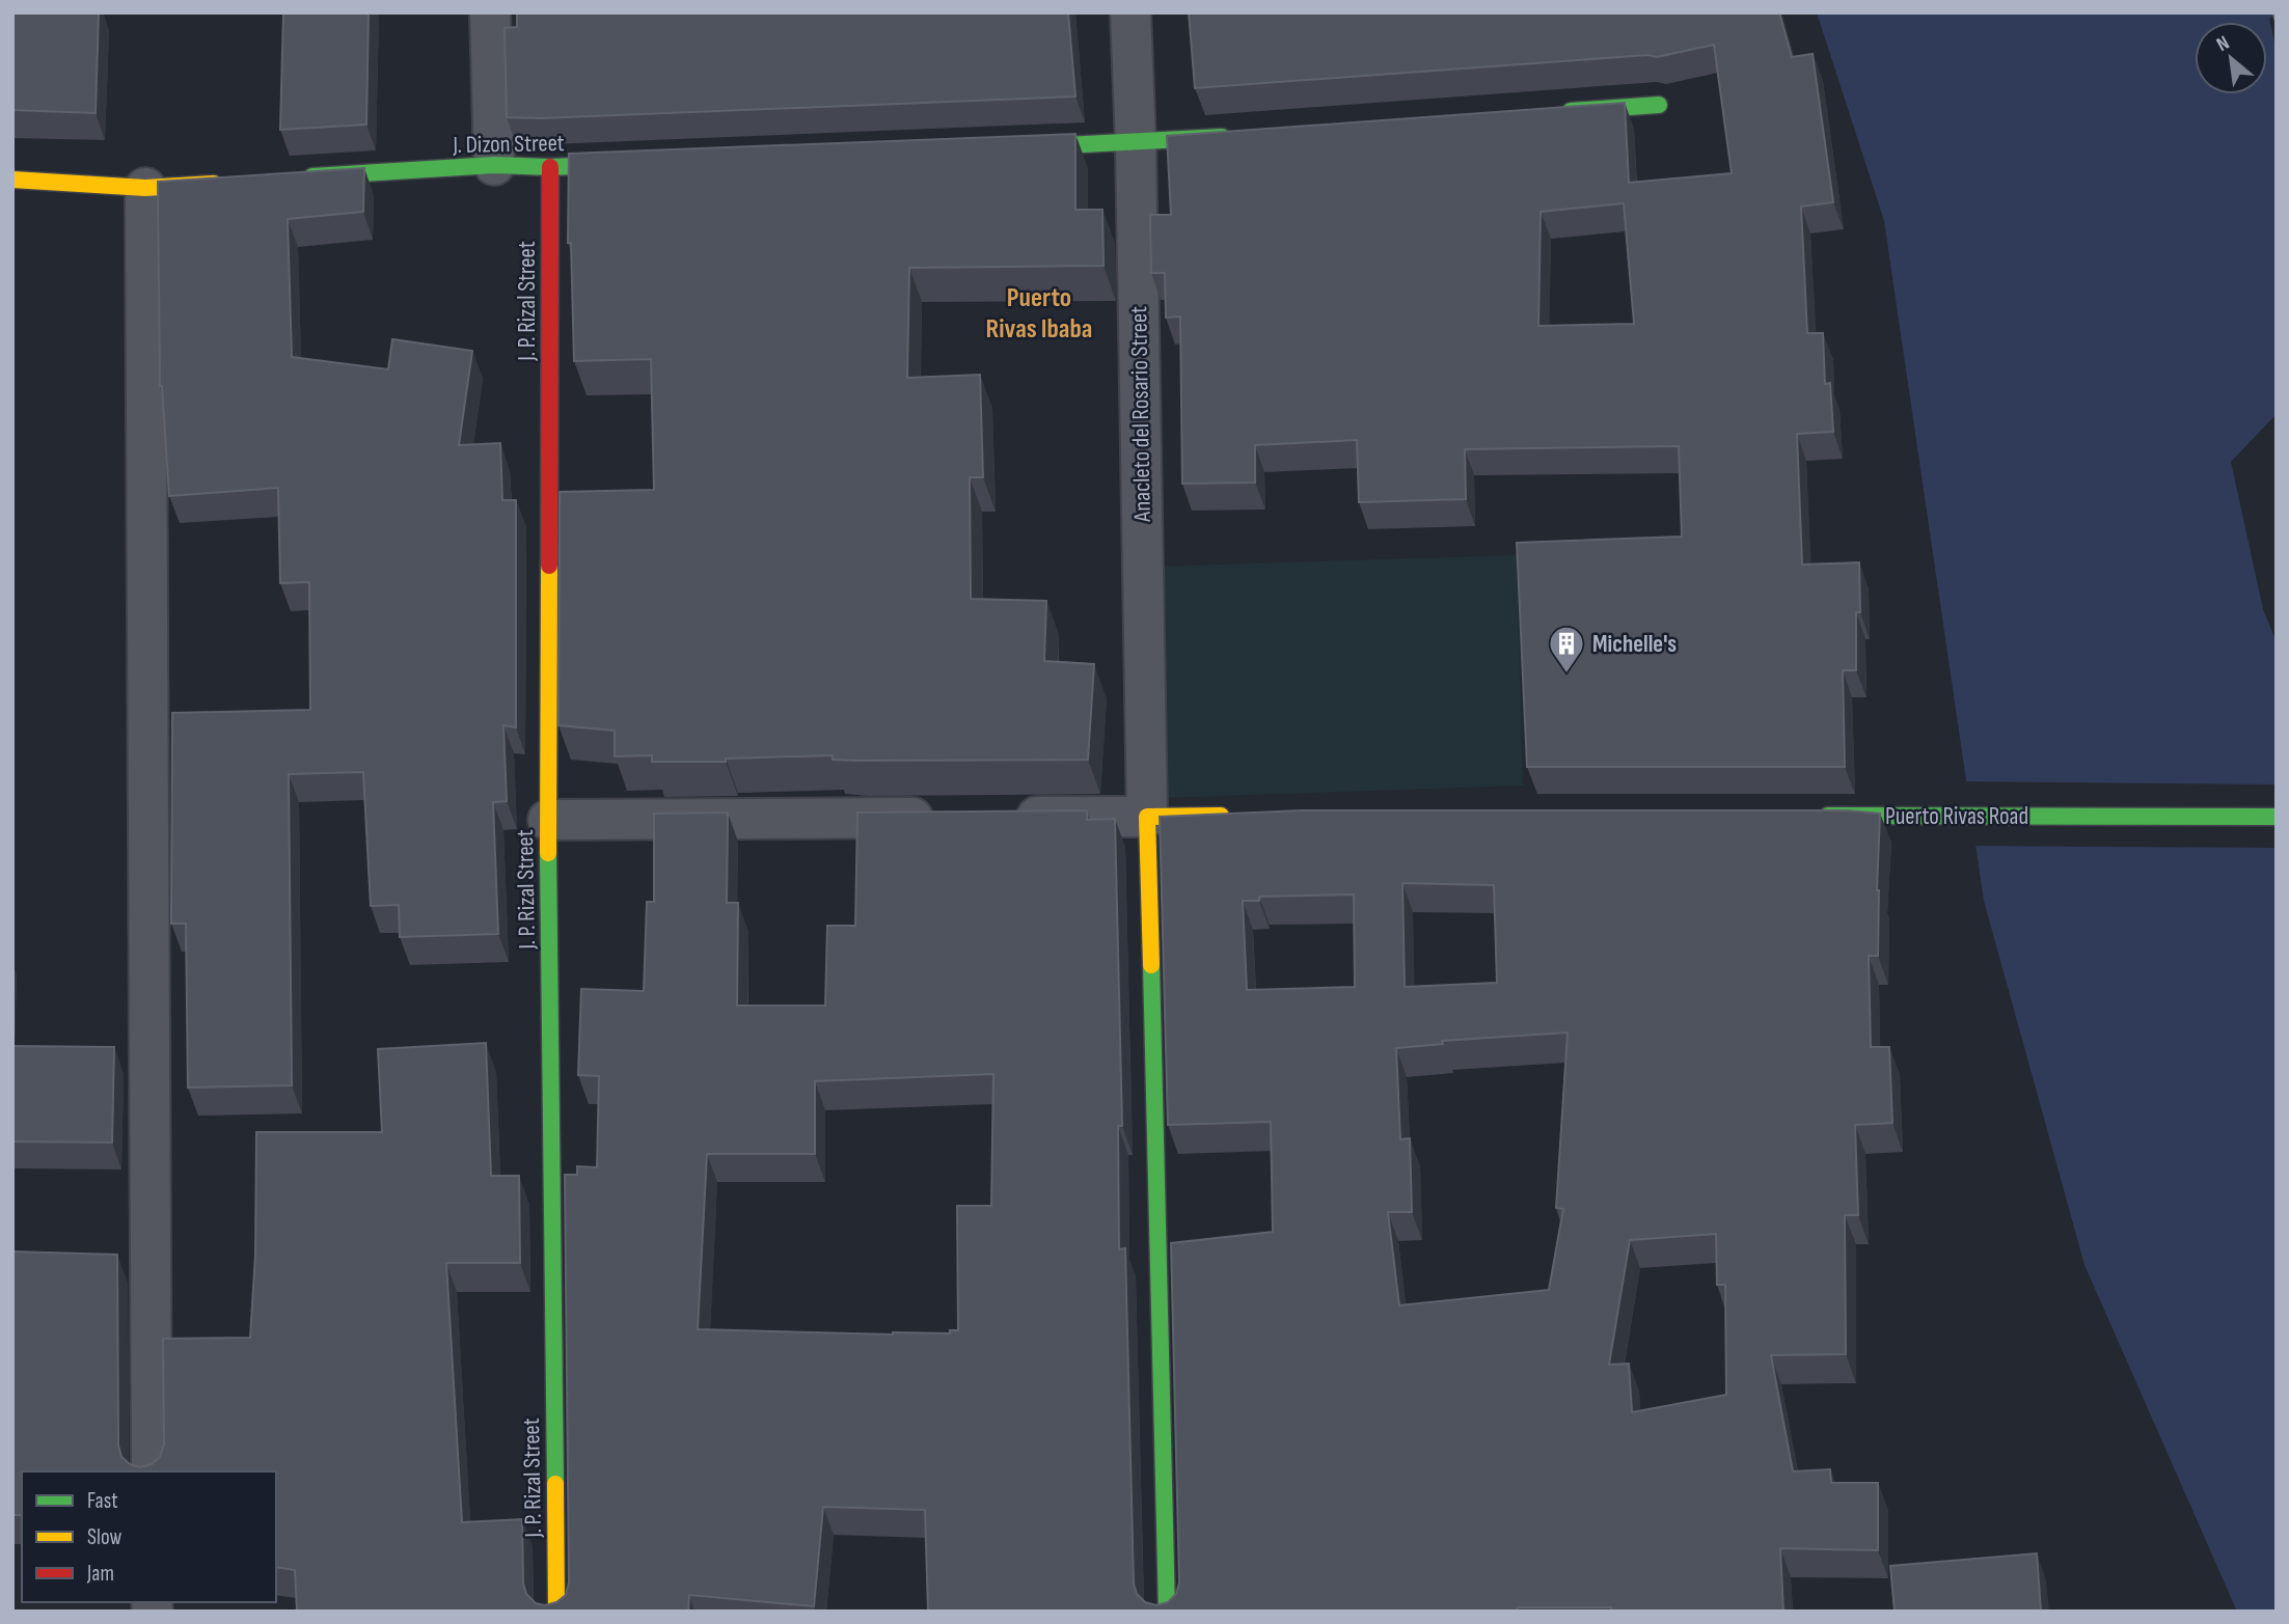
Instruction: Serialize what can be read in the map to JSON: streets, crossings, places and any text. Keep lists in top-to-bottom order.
{
  "streets": {
    "street": [
      "J. Dizon Street",
      "J. P. Rizal Street",
      "Anacleto del Rosario Street",
      "Puerto Rivas Road"
    ]
  },
  "crossings": [
    ["J. Dizon Street", "J. P. Rizal Street"]
  ],
  "districts": ["Puerto Rivas Ibaba"],
  "places": {
    "building": ["Michelle's"]
  },
  "legend": ["Fast", "Slow", "Jam"],
  "north": "top left"
}
